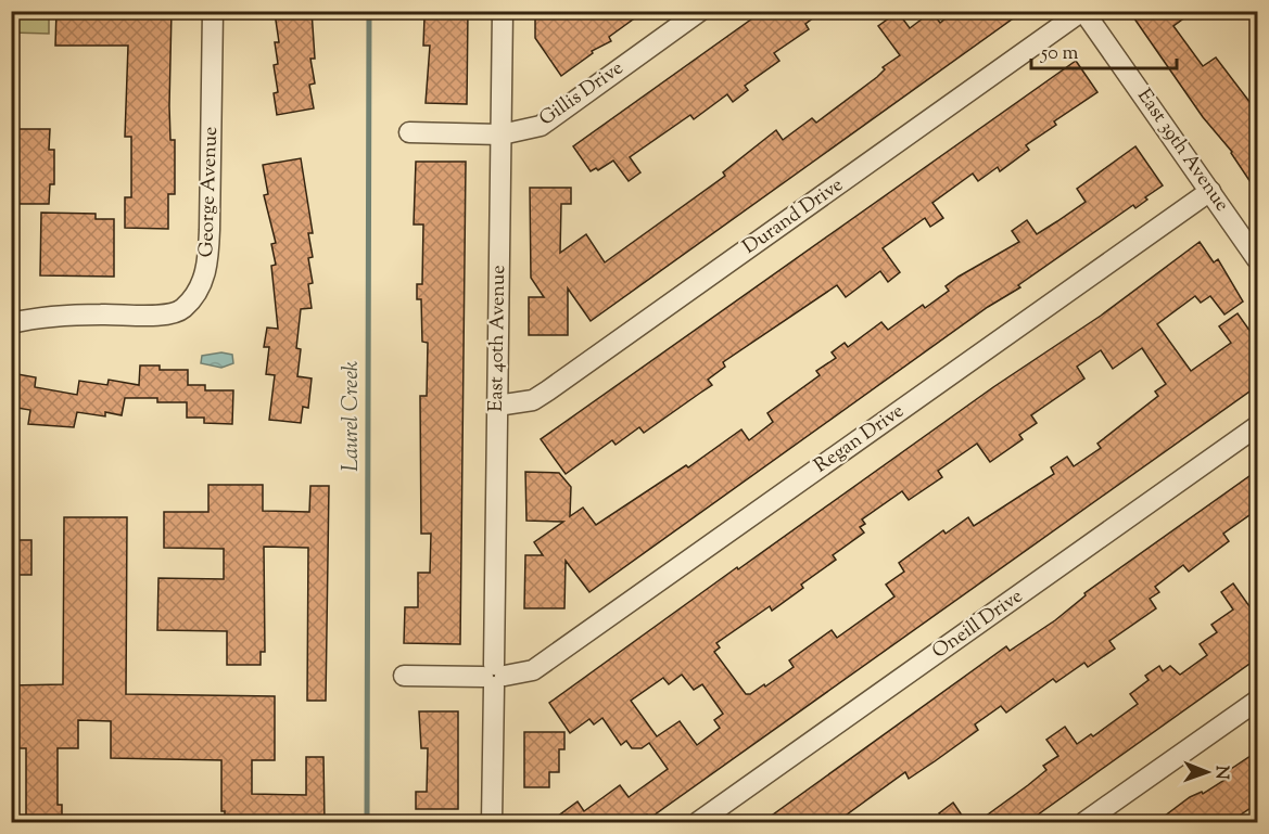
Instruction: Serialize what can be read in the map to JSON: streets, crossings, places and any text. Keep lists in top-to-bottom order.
{
  "streets": {
    "street": [
      "Gillis Drive",
      "East 39th Avenue",
      "George Avenue",
      "Durand Drive",
      "East 40th Avenue",
      "Regan Drive",
      "Oneill Drive"
    ]
  },
  "crossings": [
    ["Gillis Drive", "East 40th Avenue"],
    ["East 39th Avenue", "Durand Drive"],
    ["East 39th Avenue", "Regan Drive"],
    ["Durand Drive", "East 40th Avenue"],
    ["East 40th Avenue", "Regan Drive"]
  ],
  "water": ["Laurel Creek"],
  "scale_bar": "50 m",
  "north": "right"
}
